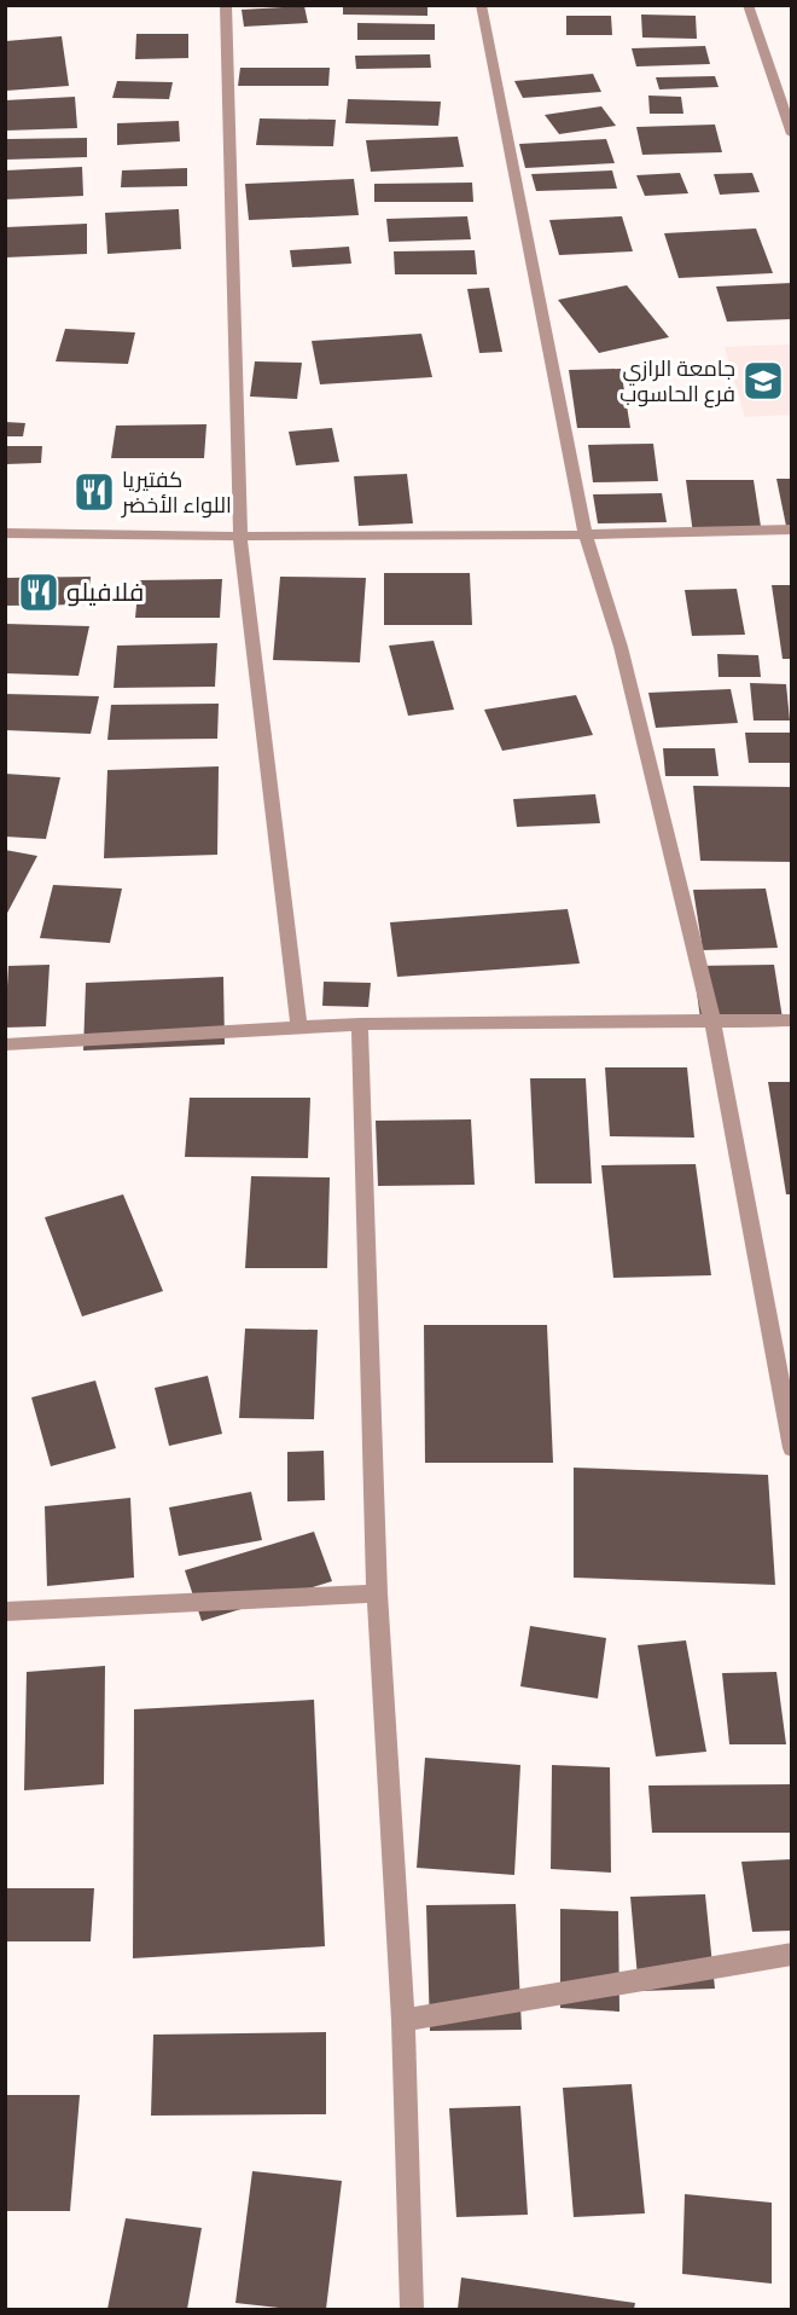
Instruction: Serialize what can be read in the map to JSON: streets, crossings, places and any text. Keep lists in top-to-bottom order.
{
  "places": {
    "school or university": ["جامعة الرازي فرع الحاسوب"],
    "restaurant": ["كفتيريا اللواء الأخضر", "فلافيلو"]
  }
}
